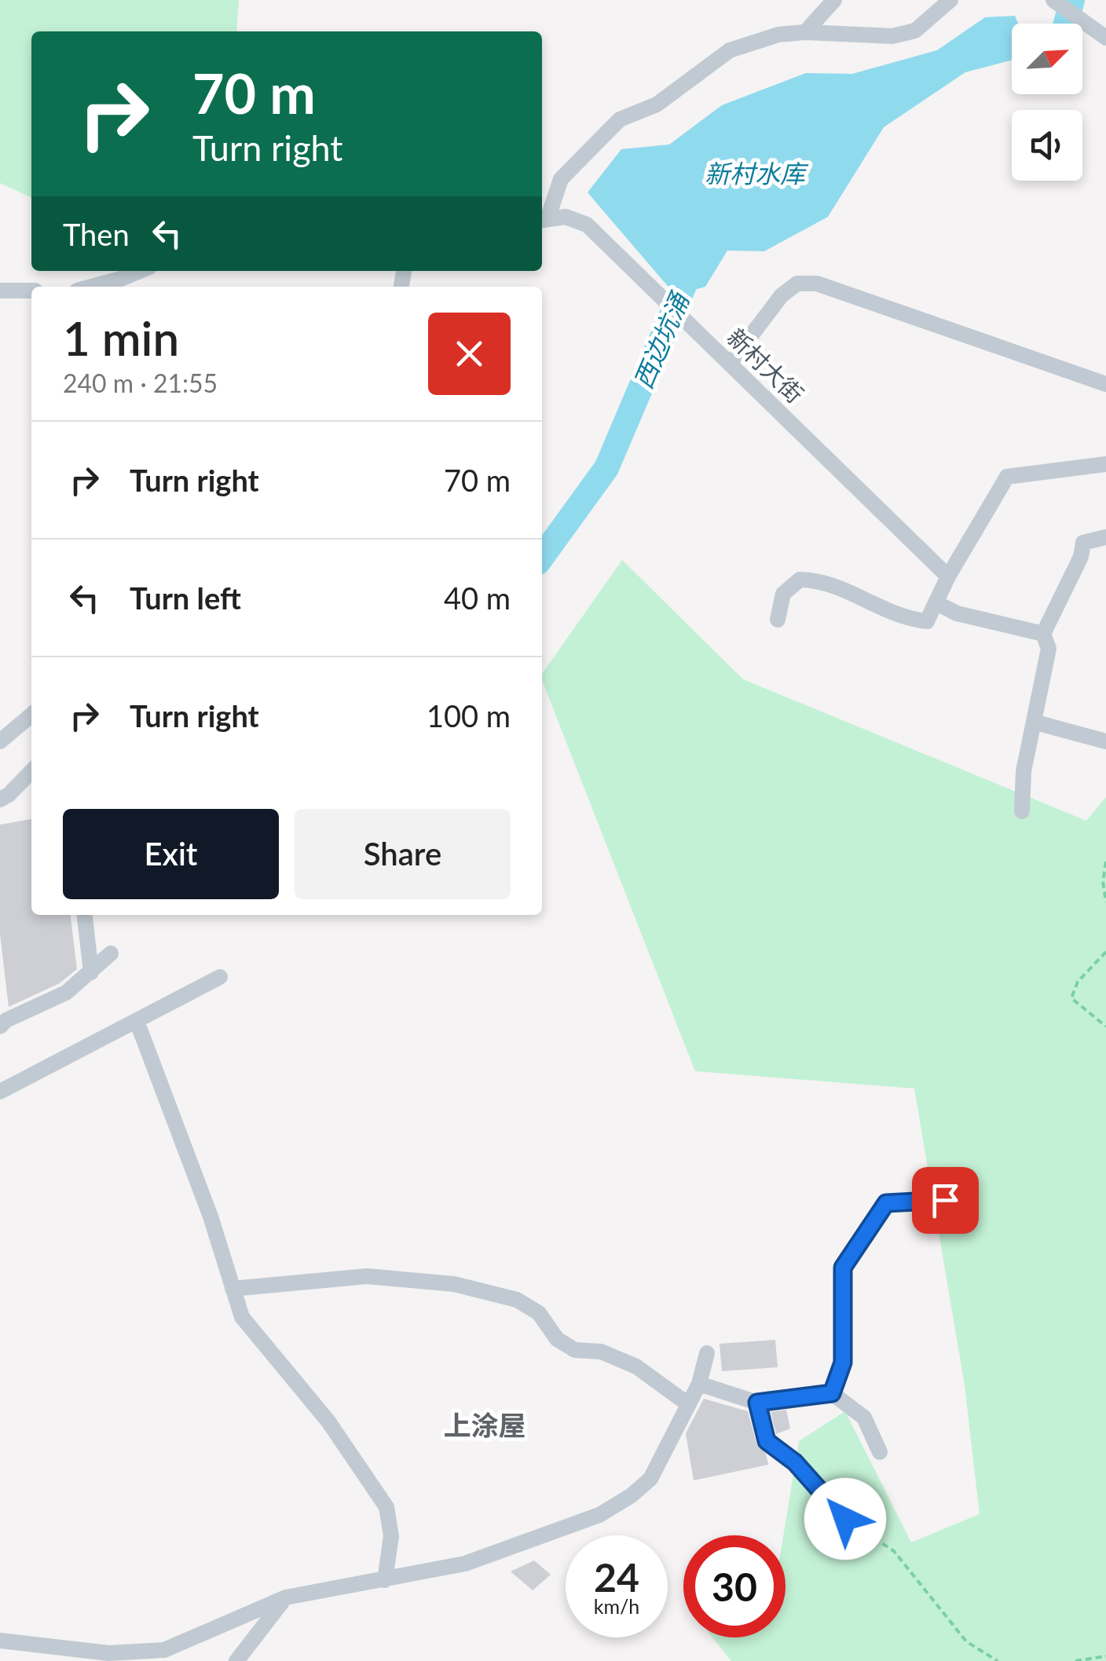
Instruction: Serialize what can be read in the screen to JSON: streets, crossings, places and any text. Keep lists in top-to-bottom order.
{
  "streets": {
    "street": ["新村大街"]
  },
  "districts": ["上涂屋"],
  "water": ["新村水库", "西边坑涌"],
  "north": "top right",
  "page": {
    "turn": ["70 m", "Turn right"],
    "then": "Then",
    "heading": ["1 min", "240 m · 21:55"],
    "list": [
      {
        "name": "Turn right",
        "value": "70 m"
      },
      {
        "name": "Turn left",
        "value": "40 m"
      },
      {
        "name": "Turn right",
        "value": "100 m"
      }
    ],
    "buttons": ["Exit", "Share"],
    "speed": "24 km/h",
    "limit": "30"
  }
}
